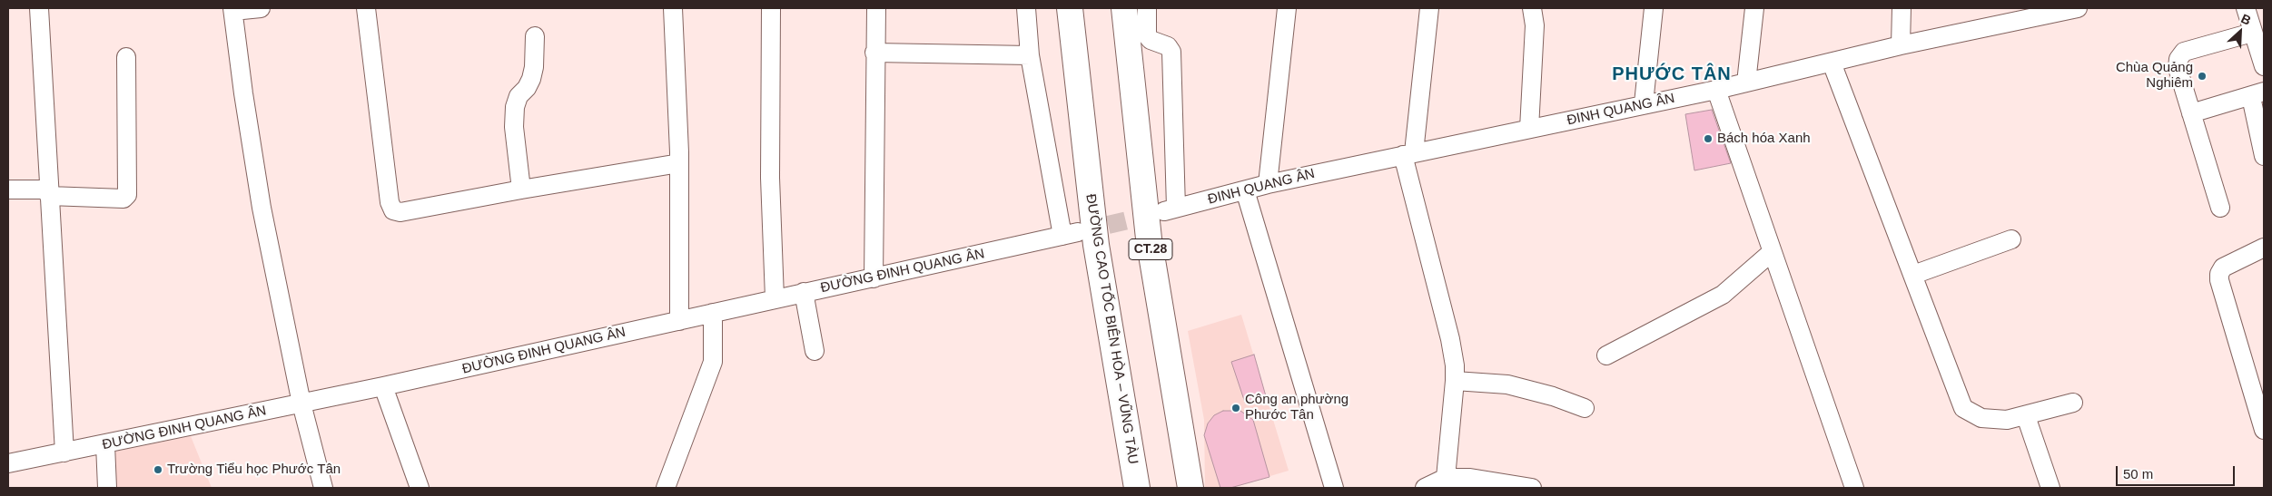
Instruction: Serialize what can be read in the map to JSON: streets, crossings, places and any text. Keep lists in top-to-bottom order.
{
  "streets": {
    "highway": ["CT.28", "ĐƯỜNG CAO TỐC BIÊN HÒA – VŨNG TÀU"],
    "street": ["ĐINH QUANG ÂN", "ĐƯỜNG ĐINH QUANG ÂN"]
  },
  "districts": ["PHƯỚC TÂN"],
  "places": [
    "Chùa Quảng Nghiêm",
    "Bách hóa Xanh",
    "Công an phường Phước Tân",
    "Trường Tiểu học Phước Tân"
  ],
  "scale_bar": "50 m",
  "north": "top right"
}
